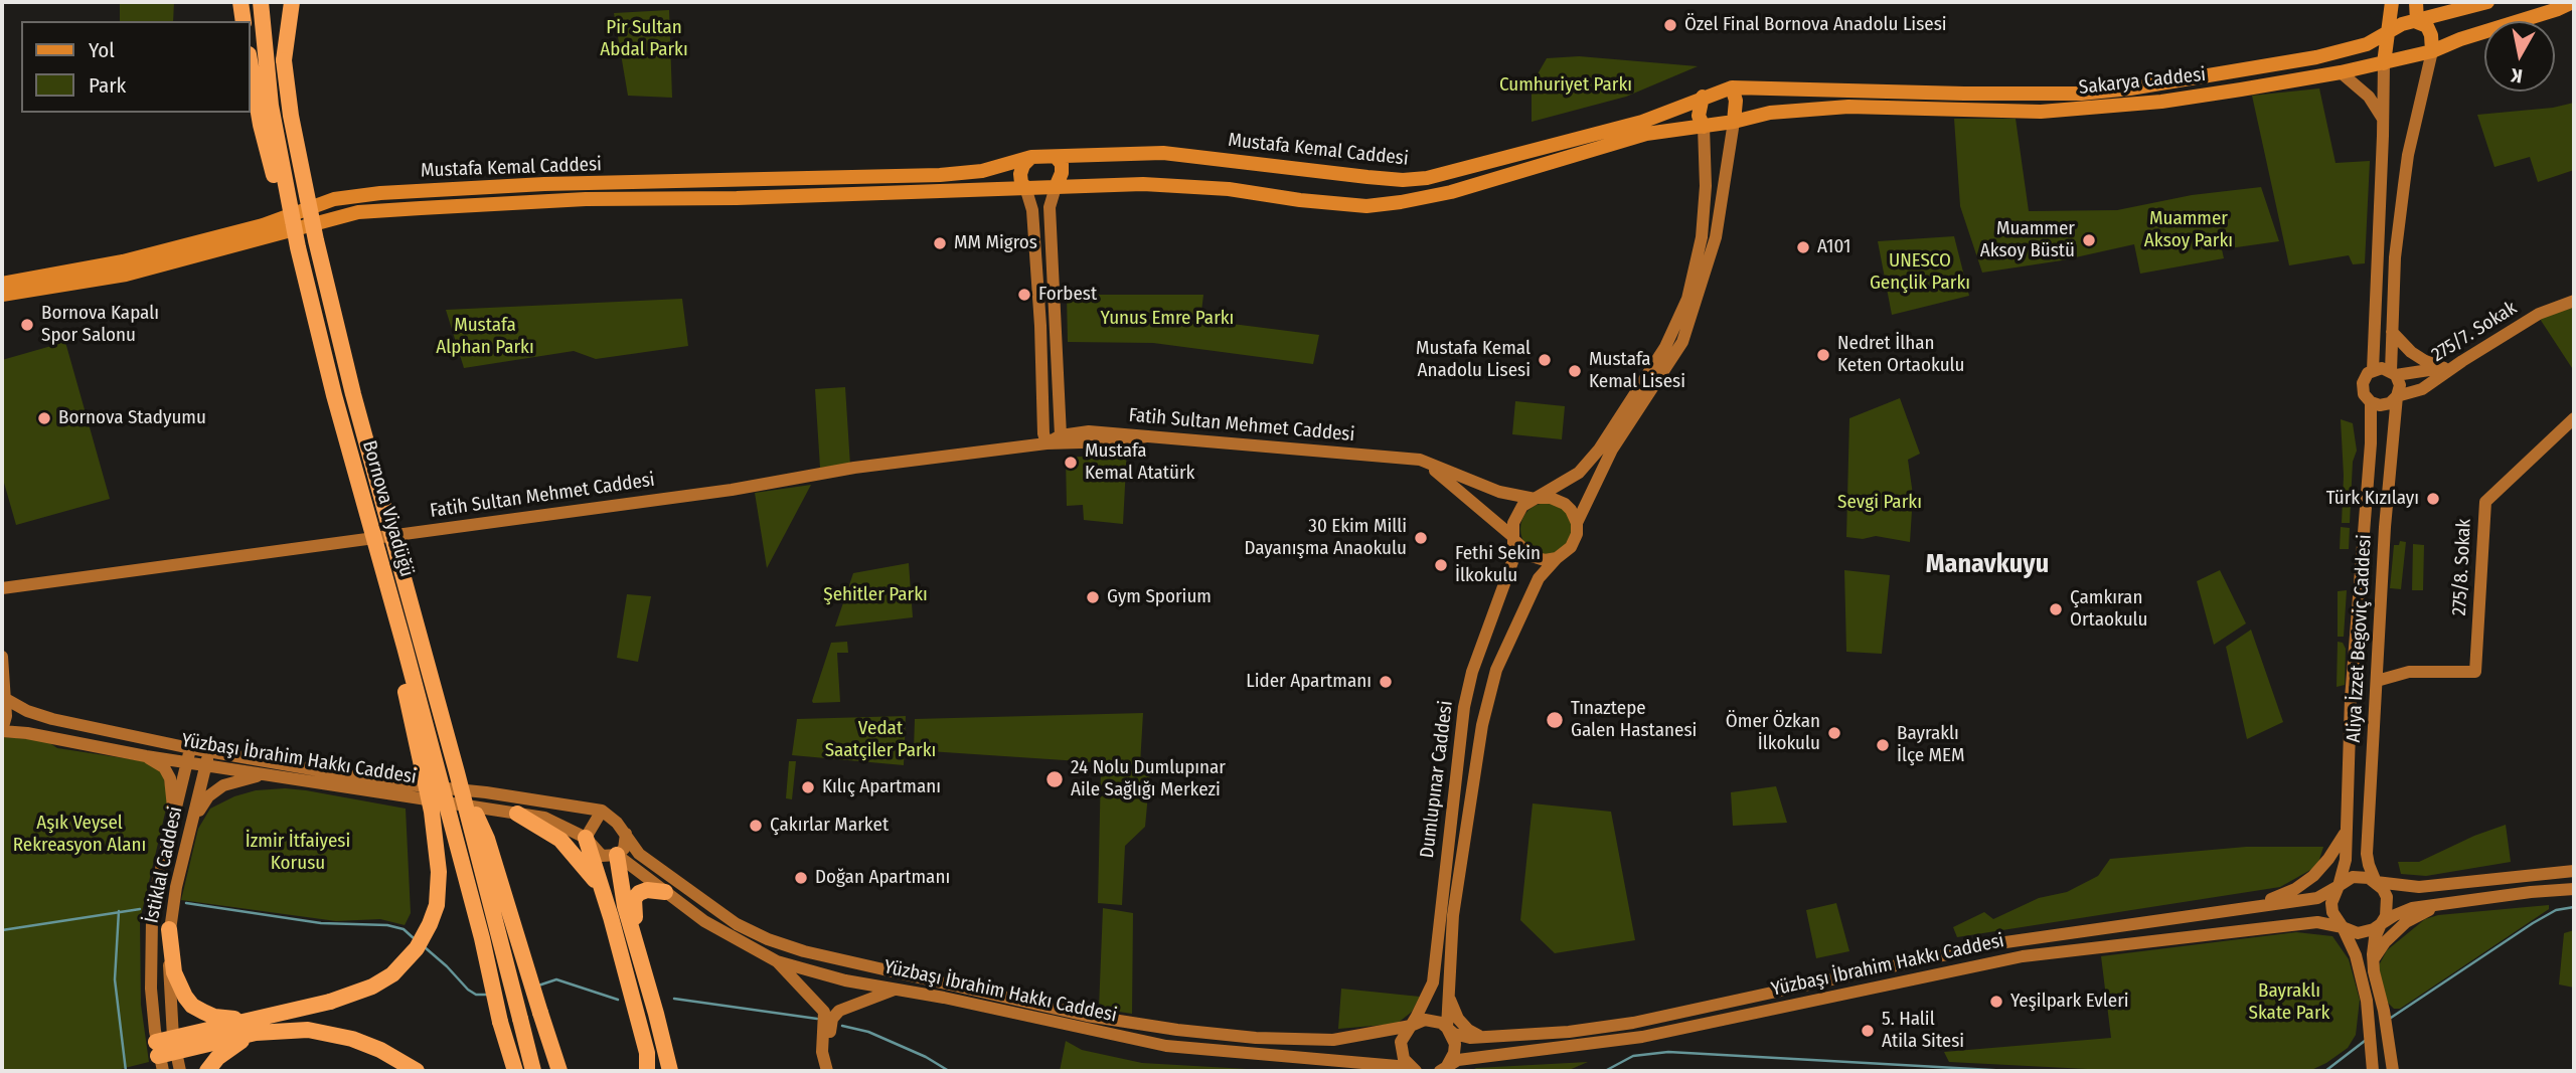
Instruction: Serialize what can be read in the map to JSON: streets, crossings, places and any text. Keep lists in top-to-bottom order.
{
  "streets": {
    "highway": ["Bornova Viyadüğü"],
    "main road": [
      "Sakarya Caddesi",
      "Mustafa Kemal Caddesi",
      "275/7. Sokak",
      "Fatih Sultan Mehmet Caddesi",
      "275/8. Sokak",
      "Aliya İzzet Begoviç Caddesi",
      "Yüzbaşı İbrahim Hakkı Caddesi",
      "Dumlupınar Caddesi",
      "İstiklal Caddesi"
    ]
  },
  "crossings": [
    ["Sakarya Caddesi", "Mustafa Kemal Caddesi"],
    ["Sakarya Caddesi", "Aliya İzzet Begoviç Caddesi"],
    ["275/7. Sokak", "Aliya İzzet Begoviç Caddesi"],
    ["Fatih Sultan Mehmet Caddesi", "Dumlupınar Caddesi"],
    ["275/8. Sokak", "Aliya İzzet Begoviç Caddesi"],
    ["Aliya İzzet Begoviç Caddesi", "Yüzbaşı İbrahim Hakkı Caddesi"],
    ["Yüzbaşı İbrahim Hakkı Caddesi", "Dumlupınar Caddesi"],
    ["Yüzbaşı İbrahim Hakkı Caddesi", "İstiklal Caddesi"]
  ],
  "districts": ["Manavkuyu"],
  "parks": [
    "Pir Sultan Abdal Parkı",
    "Cumhuriyet Parkı",
    "Muammer Aksoy Parkı",
    "UNESCO Gençlik Parkı",
    "Yunus Emre Parkı",
    "Mustafa Alphan Parkı",
    "Sevgi Parkı",
    "Şehitler Parkı",
    "Vedat Saatçiler Parkı",
    "Aşık Veysel Rekreasyon Alanı",
    "İzmir İtfaiyesi Korusu",
    "Bayraklı Skate Park"
  ],
  "places": [
    "Özel Final Bornova Anadolu Lisesi",
    "Muammer Aksoy Büstü",
    "MM Migros",
    "A101",
    "Forbest",
    "Bornova Kapalı Spor Salonu",
    "Nedret İlhan Keten Ortaokulu",
    "Mustafa Kemal Anadolu Lisesi",
    "Mustafa Kemal Lisesi",
    "Bornova Stadyumu",
    "Mustafa Kemal Atatürk",
    "Türk Kızılayı",
    "30 Ekim Milli Dayanışma Anaokulu",
    "Fethi Sekin İlkokulu",
    "Gym Sporium",
    "Çamkıran Ortaokulu",
    "Lider Apartmanı",
    "Tınaztepe Galen Hastanesi",
    "Ömer Özkan İlkokulu",
    "Bayraklı İlçe MEM",
    "24 Nolu Dumlupınar Aile Sağlığı Merkezi",
    "Kılıç Apartmanı",
    "Çakırlar Market",
    "Doğan Apartmanı",
    "Yeşilpark Evleri",
    "5. Halil Atila Sitesi"
  ],
  "legend": ["Yol", "Park"],
  "north": "bottom"
}
